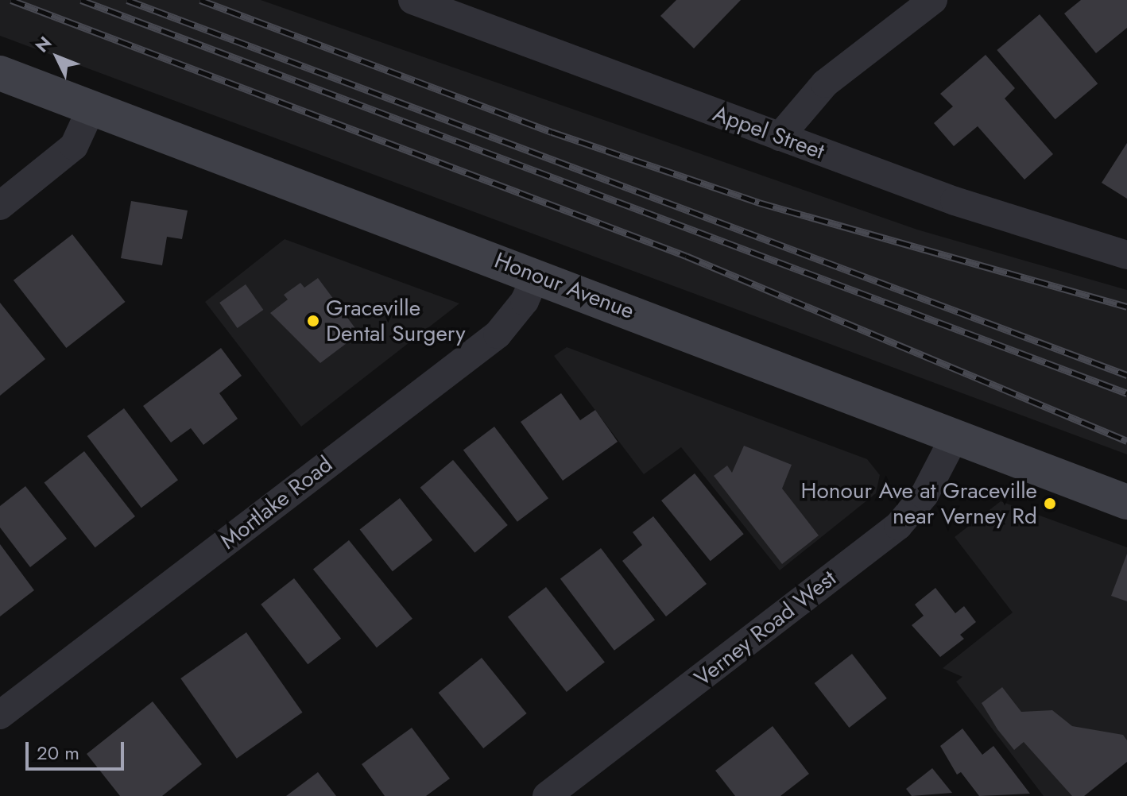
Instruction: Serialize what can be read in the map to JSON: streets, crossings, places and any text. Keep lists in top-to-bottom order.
{
  "streets": {
    "main road": ["Honour Avenue"],
    "street": ["Appel Street", "Mortlake Road", "Verney Road West"]
  },
  "crossings": [
    ["Honour Avenue", "Mortlake Road"],
    ["Honour Avenue", "Verney Road West"]
  ],
  "places": ["Graceville Dental Surgery", "Honour Ave at Graceville near Verney Rd"],
  "scale_bar": "20 m",
  "north": "top left"
}
